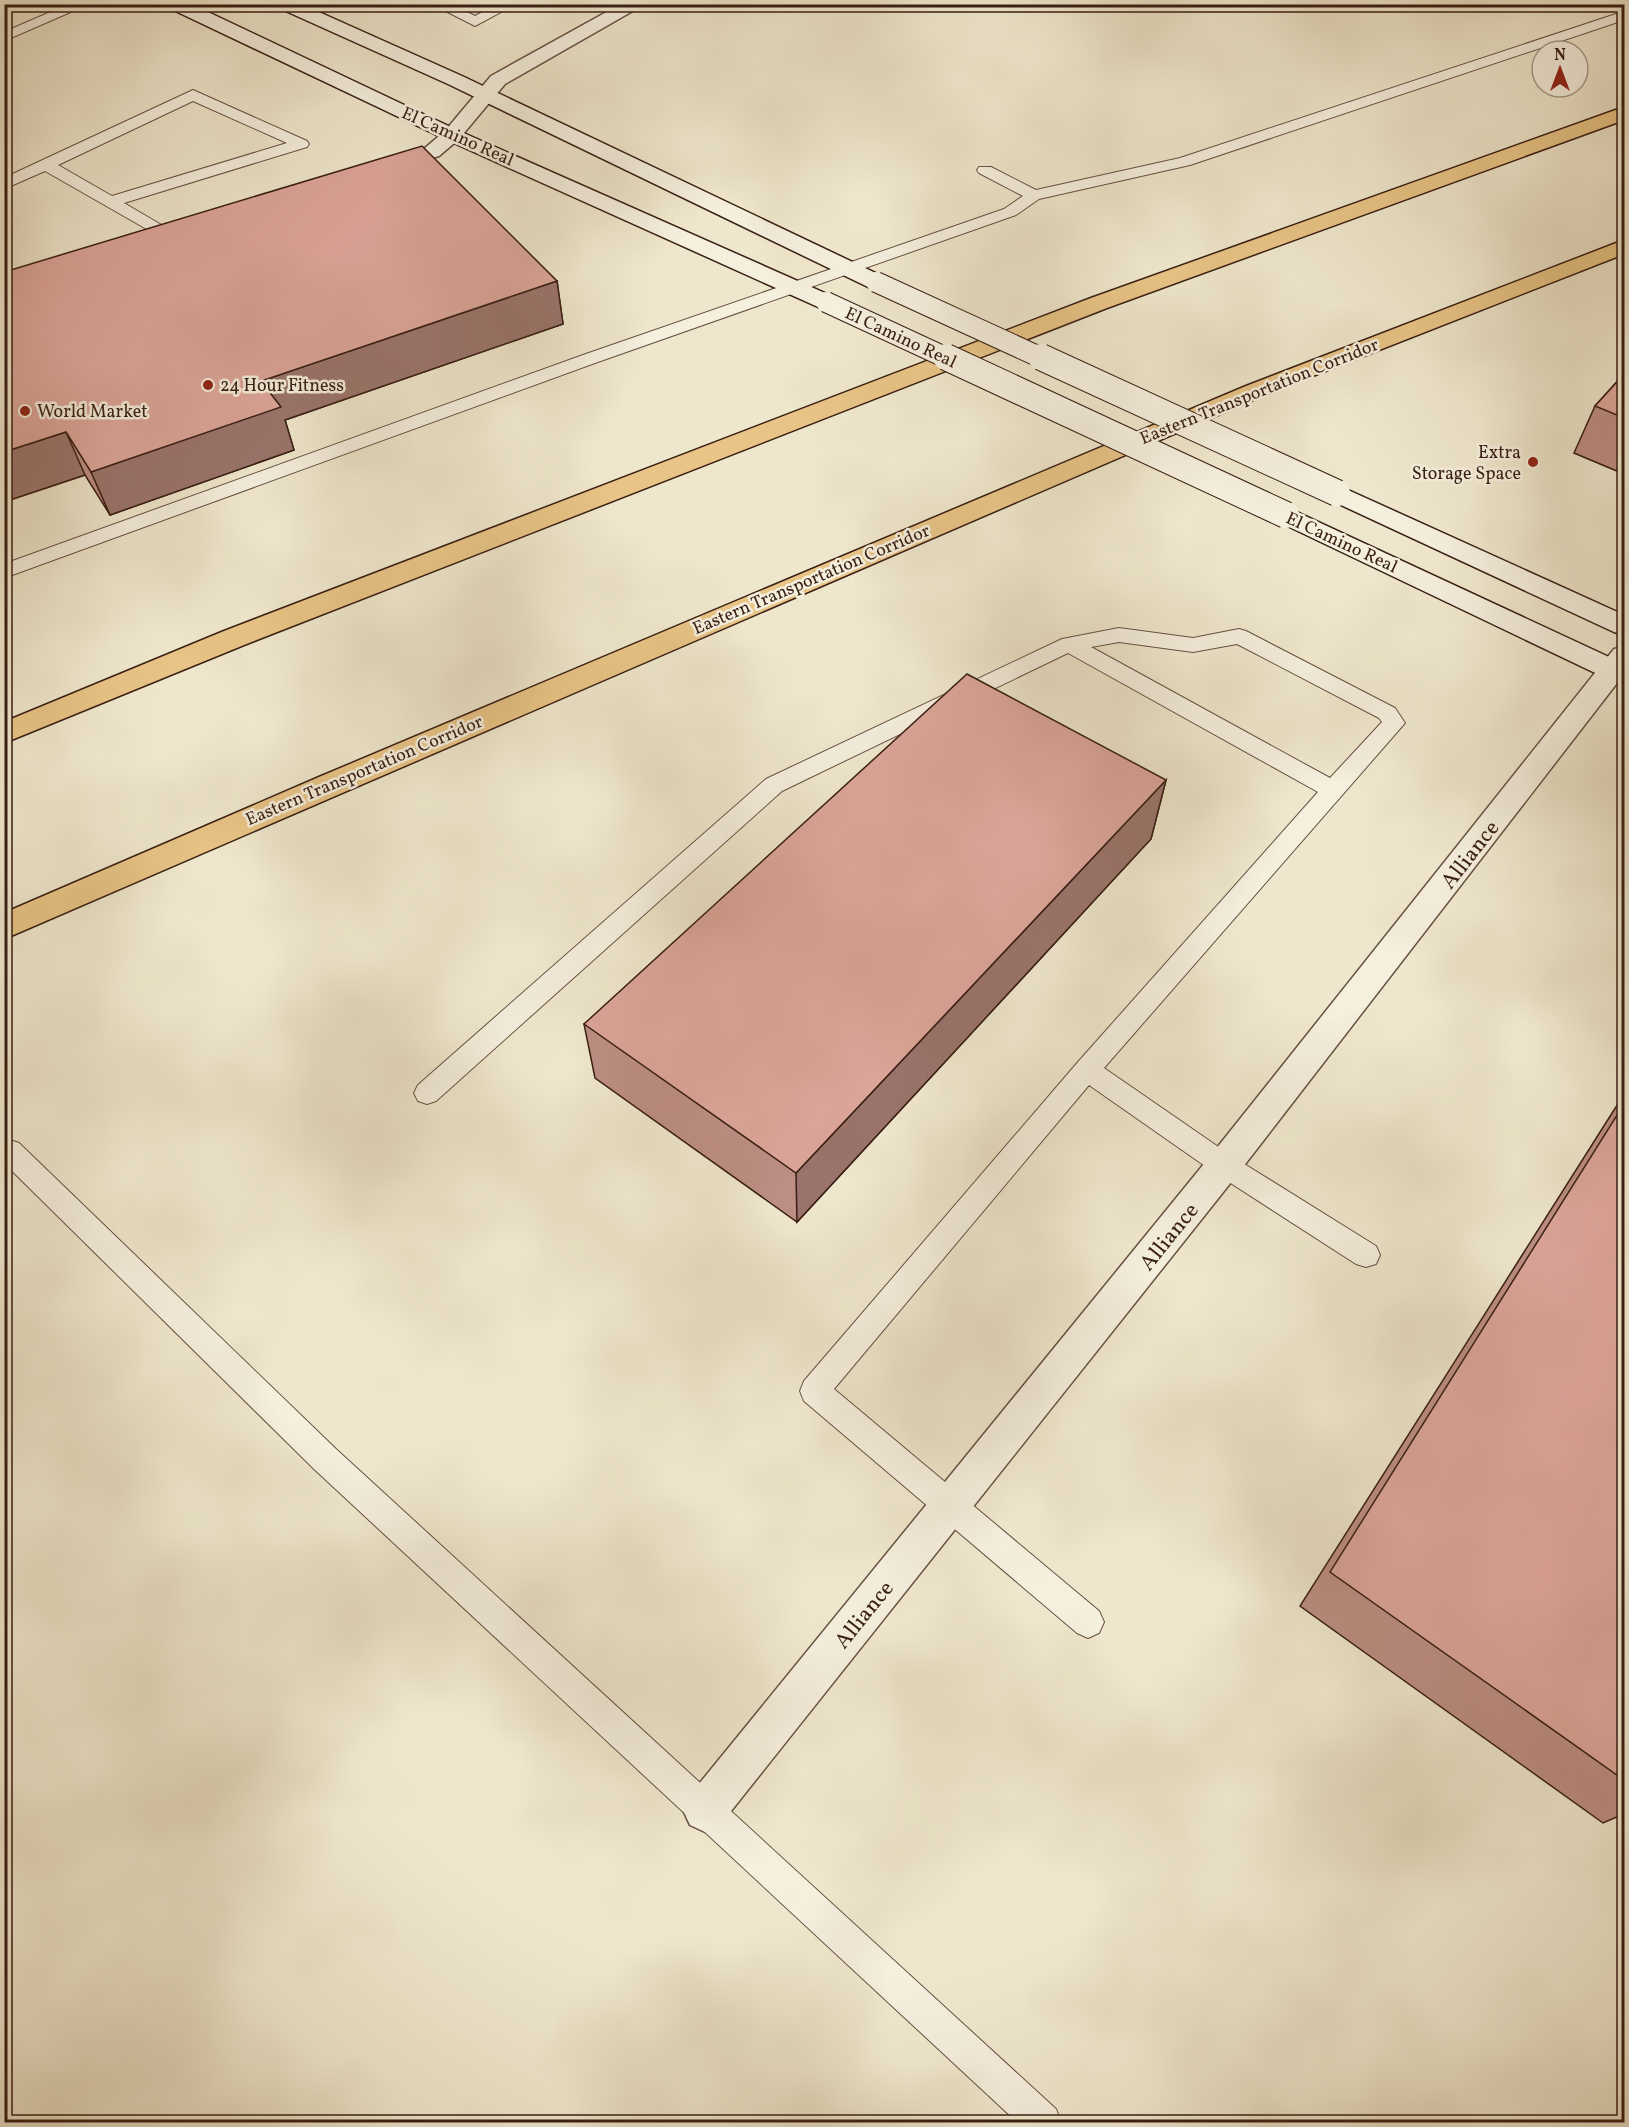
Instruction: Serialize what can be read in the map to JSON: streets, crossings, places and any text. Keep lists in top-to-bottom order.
{
  "streets": {
    "highway": ["Eastern Transportation Corridor"],
    "main road": ["El Camino Real", "Alliance"]
  },
  "crossings": [
    ["El Camino Real", "Alliance"]
  ],
  "places": ["24 Hour Fitness", "World Market", "Extra Storage Space"],
  "north": "top"
}
